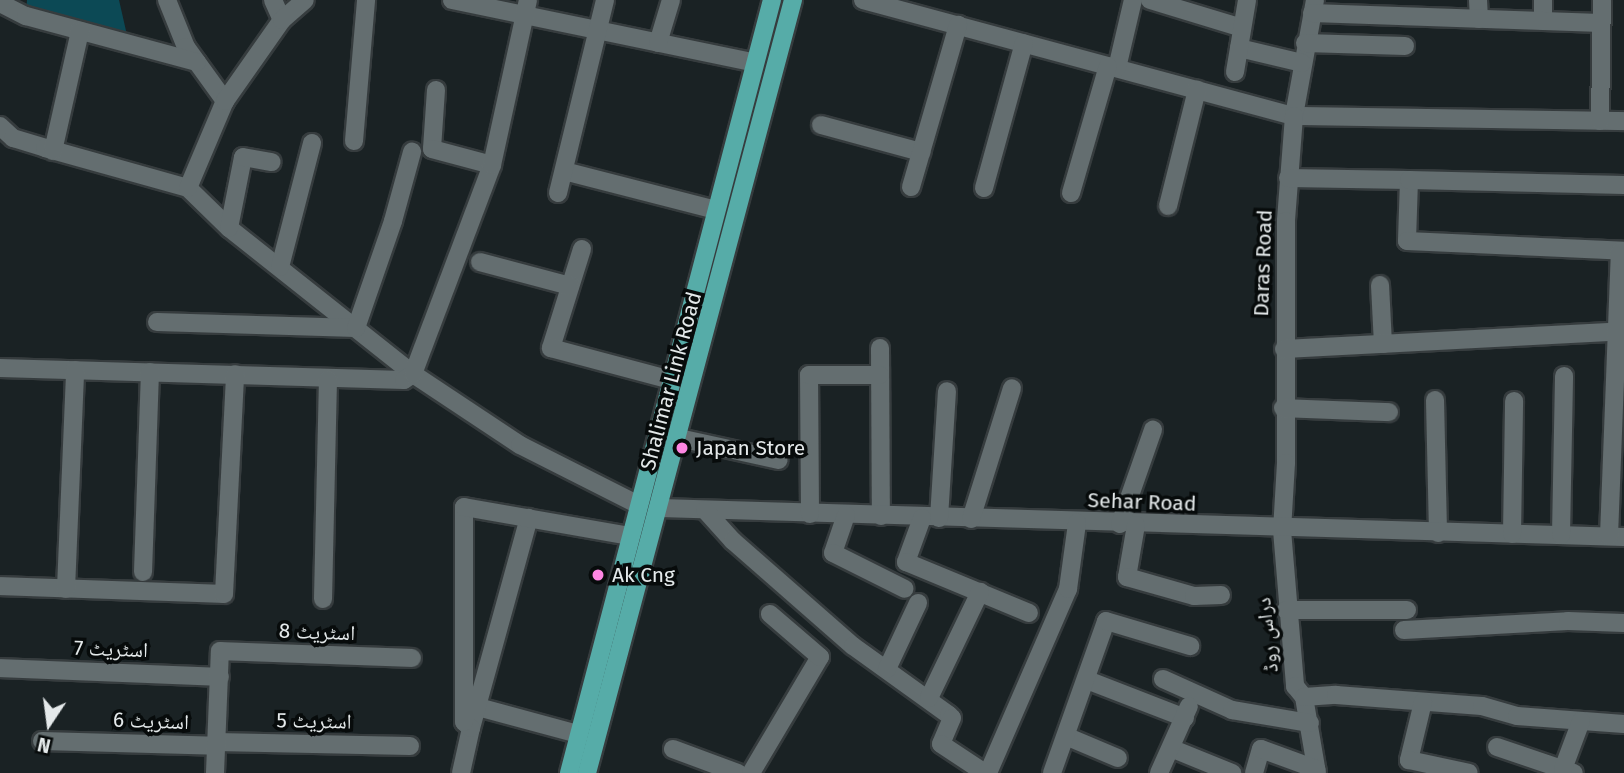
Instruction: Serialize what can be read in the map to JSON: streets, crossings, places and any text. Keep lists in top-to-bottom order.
{
  "streets": {
    "main road": ["Shalimar Link Road"],
    "street": [
      "Daras Road",
      "Sehar Road",
      "اسٹریٹ 8",
      "دراس روڈ",
      "اسٹریٹ 7",
      "اسٹریٹ 6",
      "اسٹریٹ 5"
    ]
  },
  "crossings": [
    ["Daras Road", "Sehar Road"],
    ["Daras Road", "دراس روڈ"],
    ["Shalimar Link Road", "Sehar Road"],
    ["Sehar Road", "دراس روڈ"],
    ["اسٹریٹ 8", "اسٹریٹ 7"],
    ["اسٹریٹ 6", "اسٹریٹ 5"]
  ],
  "places": ["Japan Store", "Ak Cng"],
  "north": "bottom"
}
